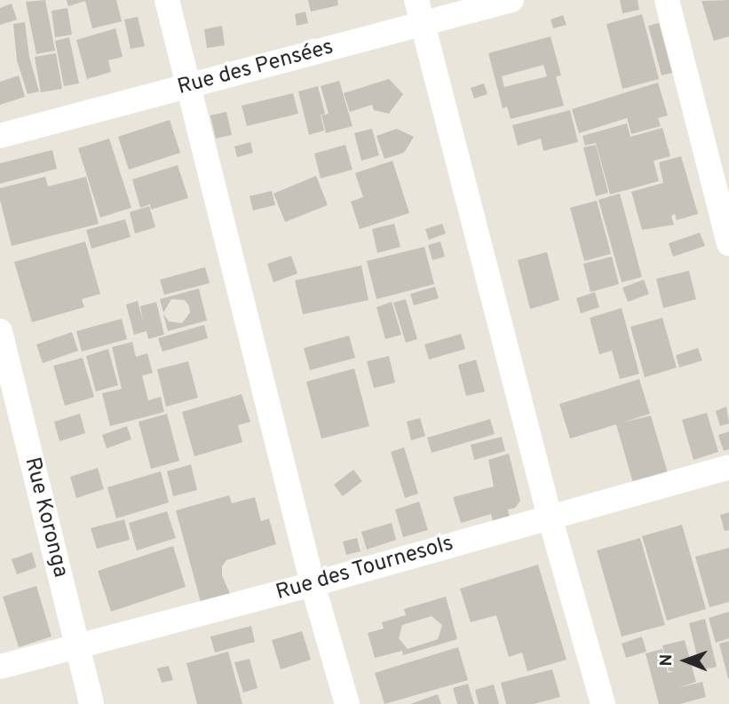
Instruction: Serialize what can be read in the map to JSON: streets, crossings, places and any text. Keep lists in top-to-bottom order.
{
  "streets": {
    "street": ["Rue des Pensées", "Rue Koronga", "Rue des Tournesols"]
  },
  "crossings": [
    ["Rue Koronga", "Rue des Tournesols"]
  ],
  "north": "left"
}
